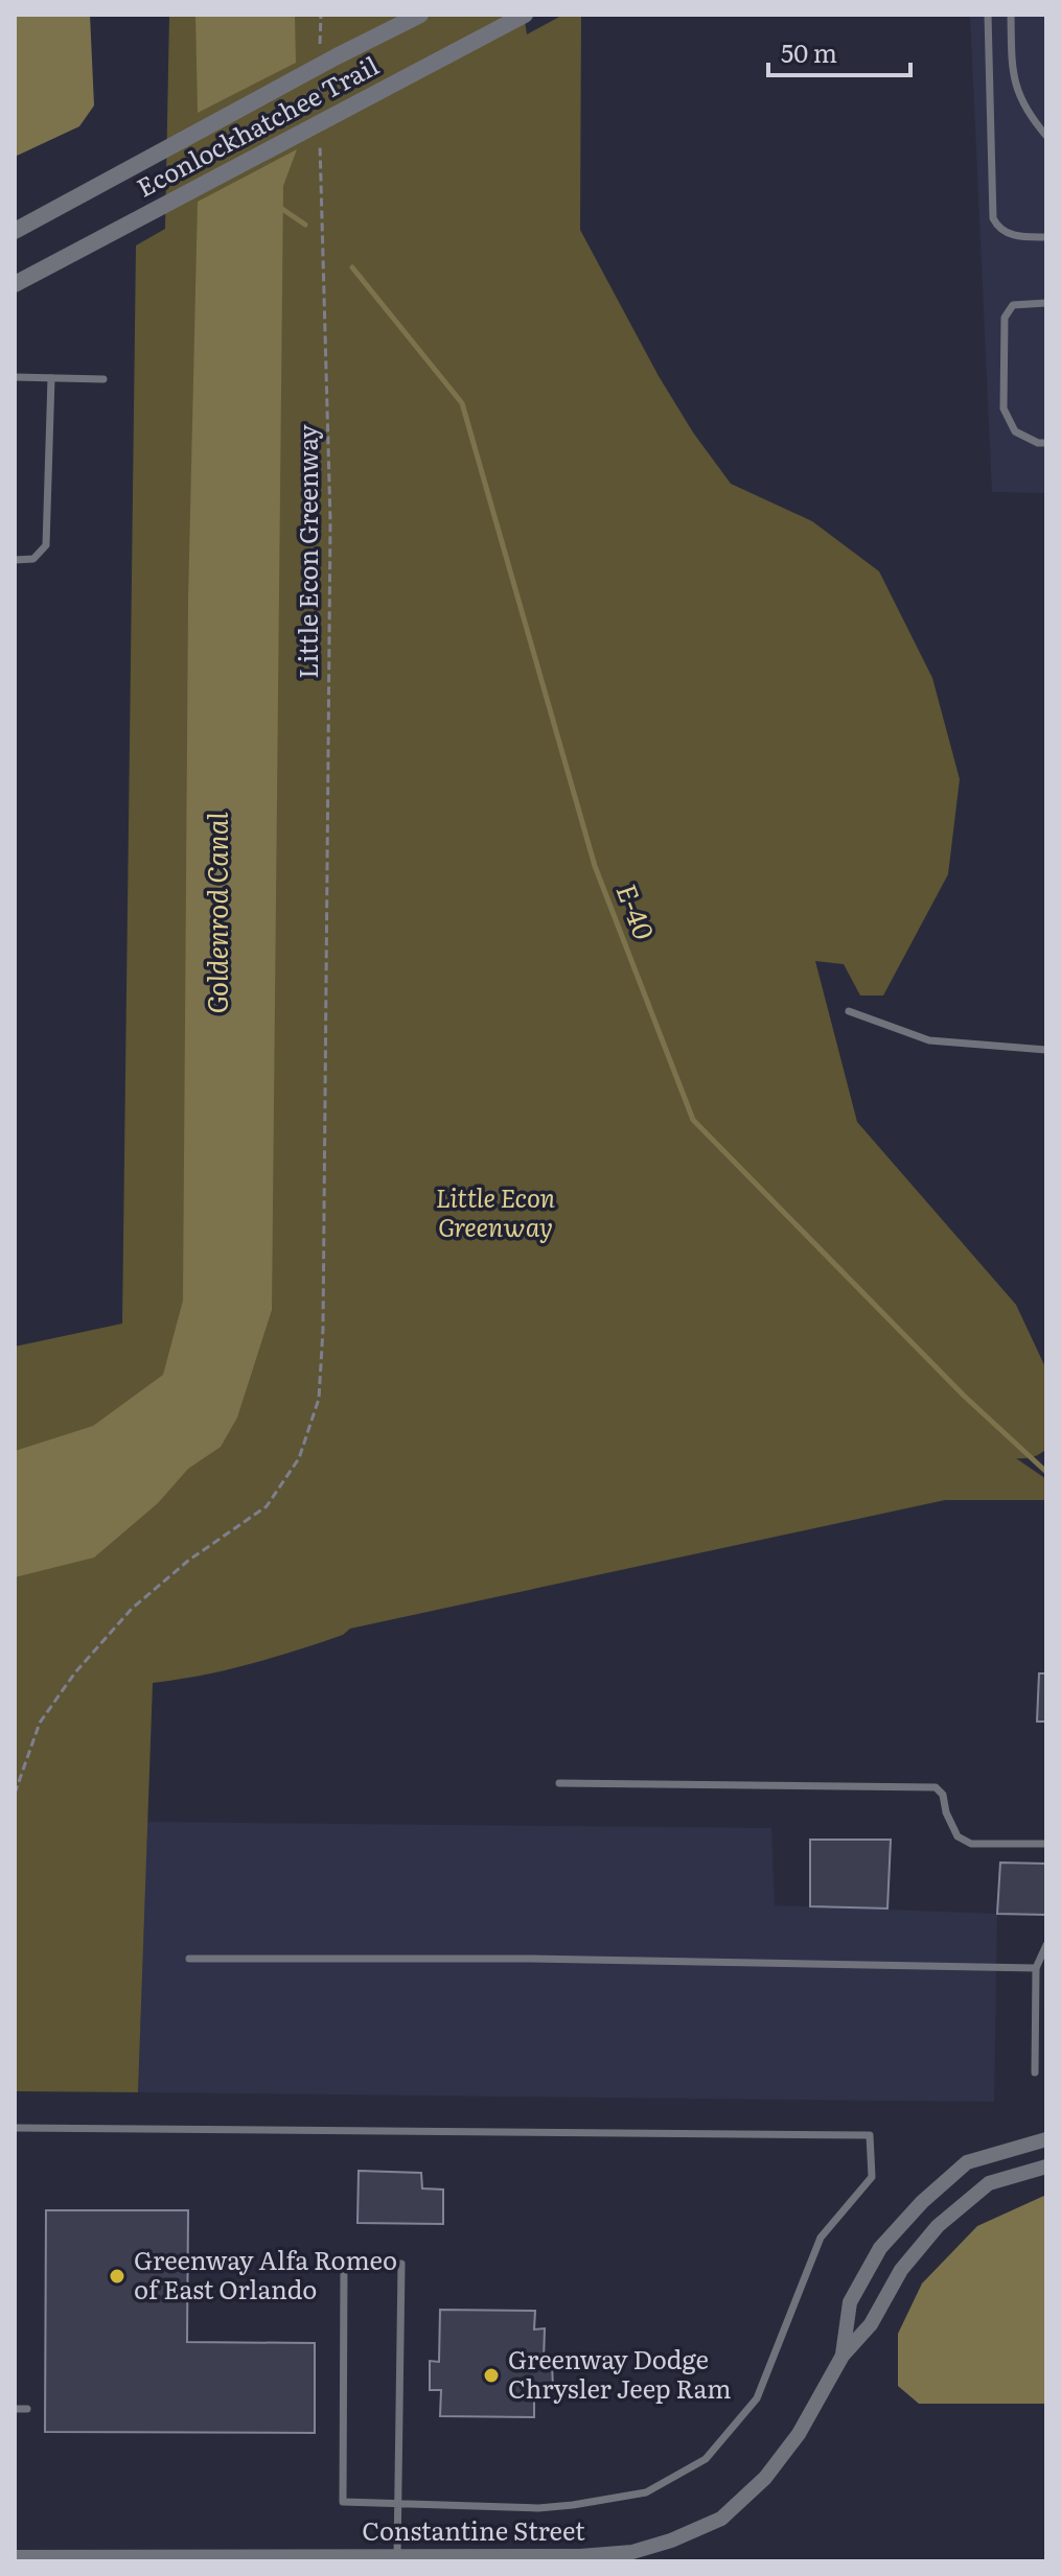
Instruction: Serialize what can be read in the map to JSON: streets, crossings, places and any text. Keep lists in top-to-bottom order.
{
  "streets": {
    "street": ["Econlockhatchee Trail", "Constantine Street"],
    "path": ["Little Econ Greenway"]
  },
  "water": ["E-40", "Goldenrod Canal"],
  "parks": ["Little Econ Greenway"],
  "places": ["Greenway Alfa Romeo of East Orlando", "Greenway Dodge Chrysler Jeep Ram"],
  "scale_bar": "50 m"
}
